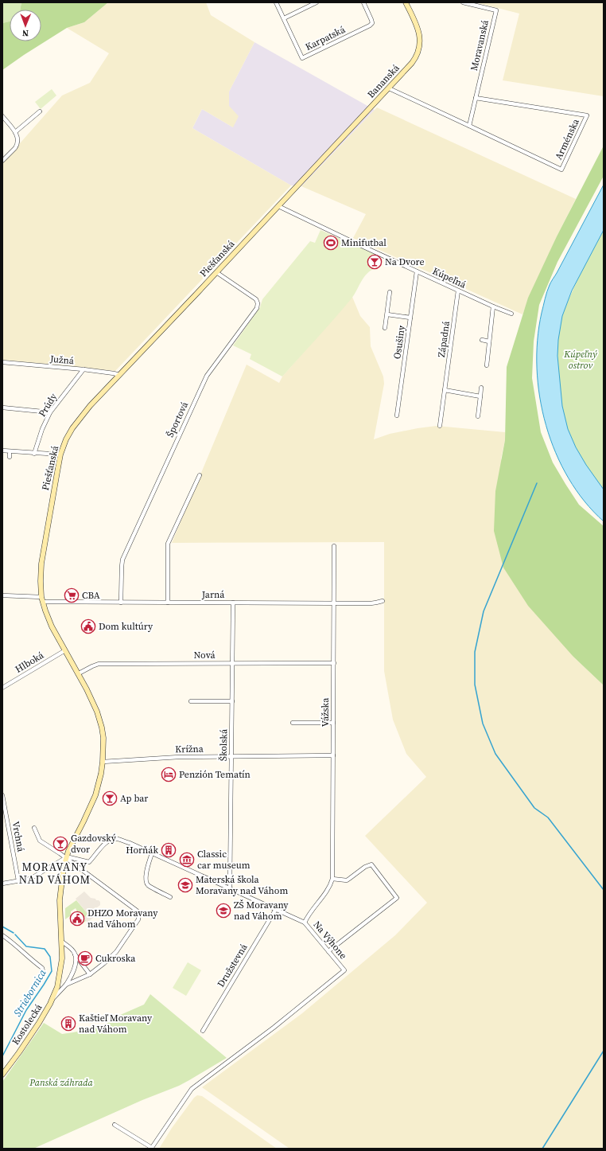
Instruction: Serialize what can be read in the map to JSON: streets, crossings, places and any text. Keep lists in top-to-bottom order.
{
  "streets": {
    "main road": ["Bananská", "Piešťanská", "Kostolecká"],
    "street": [
      "Karpatská",
      "Moravanská",
      "Arménska",
      "Kúpeľná",
      "Západná",
      "Osušiny",
      "Južná",
      "Prúdy",
      "Športová",
      "Jarná",
      "Nová",
      "Hlboká",
      "Vážska",
      "Školská",
      "Krížna",
      "Vrchná",
      "Na Výhone",
      "Družstevná"
    ]
  },
  "crossings": [
    ["Moravanská", "Arménska"],
    ["Bananská", "Piešťanská"],
    ["Piešťanská", "Kúpeľná"],
    ["Piešťanská", "Južná"],
    ["Piešťanská", "Športová"],
    ["Piešťanská", "Jarná"],
    ["Piešťanská", "Nová"],
    ["Piešťanská", "Hlboká"],
    ["Piešťanská", "Krížna"],
    ["Piešťanská", "Na Výhone"],
    ["Piešťanská", "Kostolecká"],
    ["Kúpeľná", "Západná"],
    ["Kúpeľná", "Osušiny"],
    ["Južná", "Prúdy"],
    ["Športová", "Jarná"],
    ["Jarná", "Vážska"],
    ["Jarná", "Školská"],
    ["Nová", "Vážska"],
    ["Nová", "Školská"],
    ["Vážska", "Krížna"],
    ["Vážska", "Na Výhone"],
    ["Školská", "Krížna"],
    ["Školská", "Na Výhone"],
    ["Na Výhone", "Družstevná"],
    ["Na Výhone", "Kostolecká"]
  ],
  "districts": ["MORAVANY NAD VÁHOM"],
  "water": ["Striebornica"],
  "parks": ["Kúpeľný ostrov", "Panská záhrada"],
  "places": {
    "sports": ["Minifutbal"],
    "bar": ["Na Dvore", "Ap bar", "Gazdovský dvor"],
    "supermarket": ["CBA"],
    "public building": ["Dom kultúry", "DHZO Moravany nad Váhom"],
    "hotel": ["Penzión Tematín"],
    "building": ["Horňák", "Kaštieľ Moravany nad Váhom"],
    "museum": ["Classic car museum"],
    "school or university": ["Materská škola Moravany nad Váhom", "ZŠ Moravany nad Váhom"],
    "cafe": ["Cukroska"]
  },
  "north": "bottom"
}
